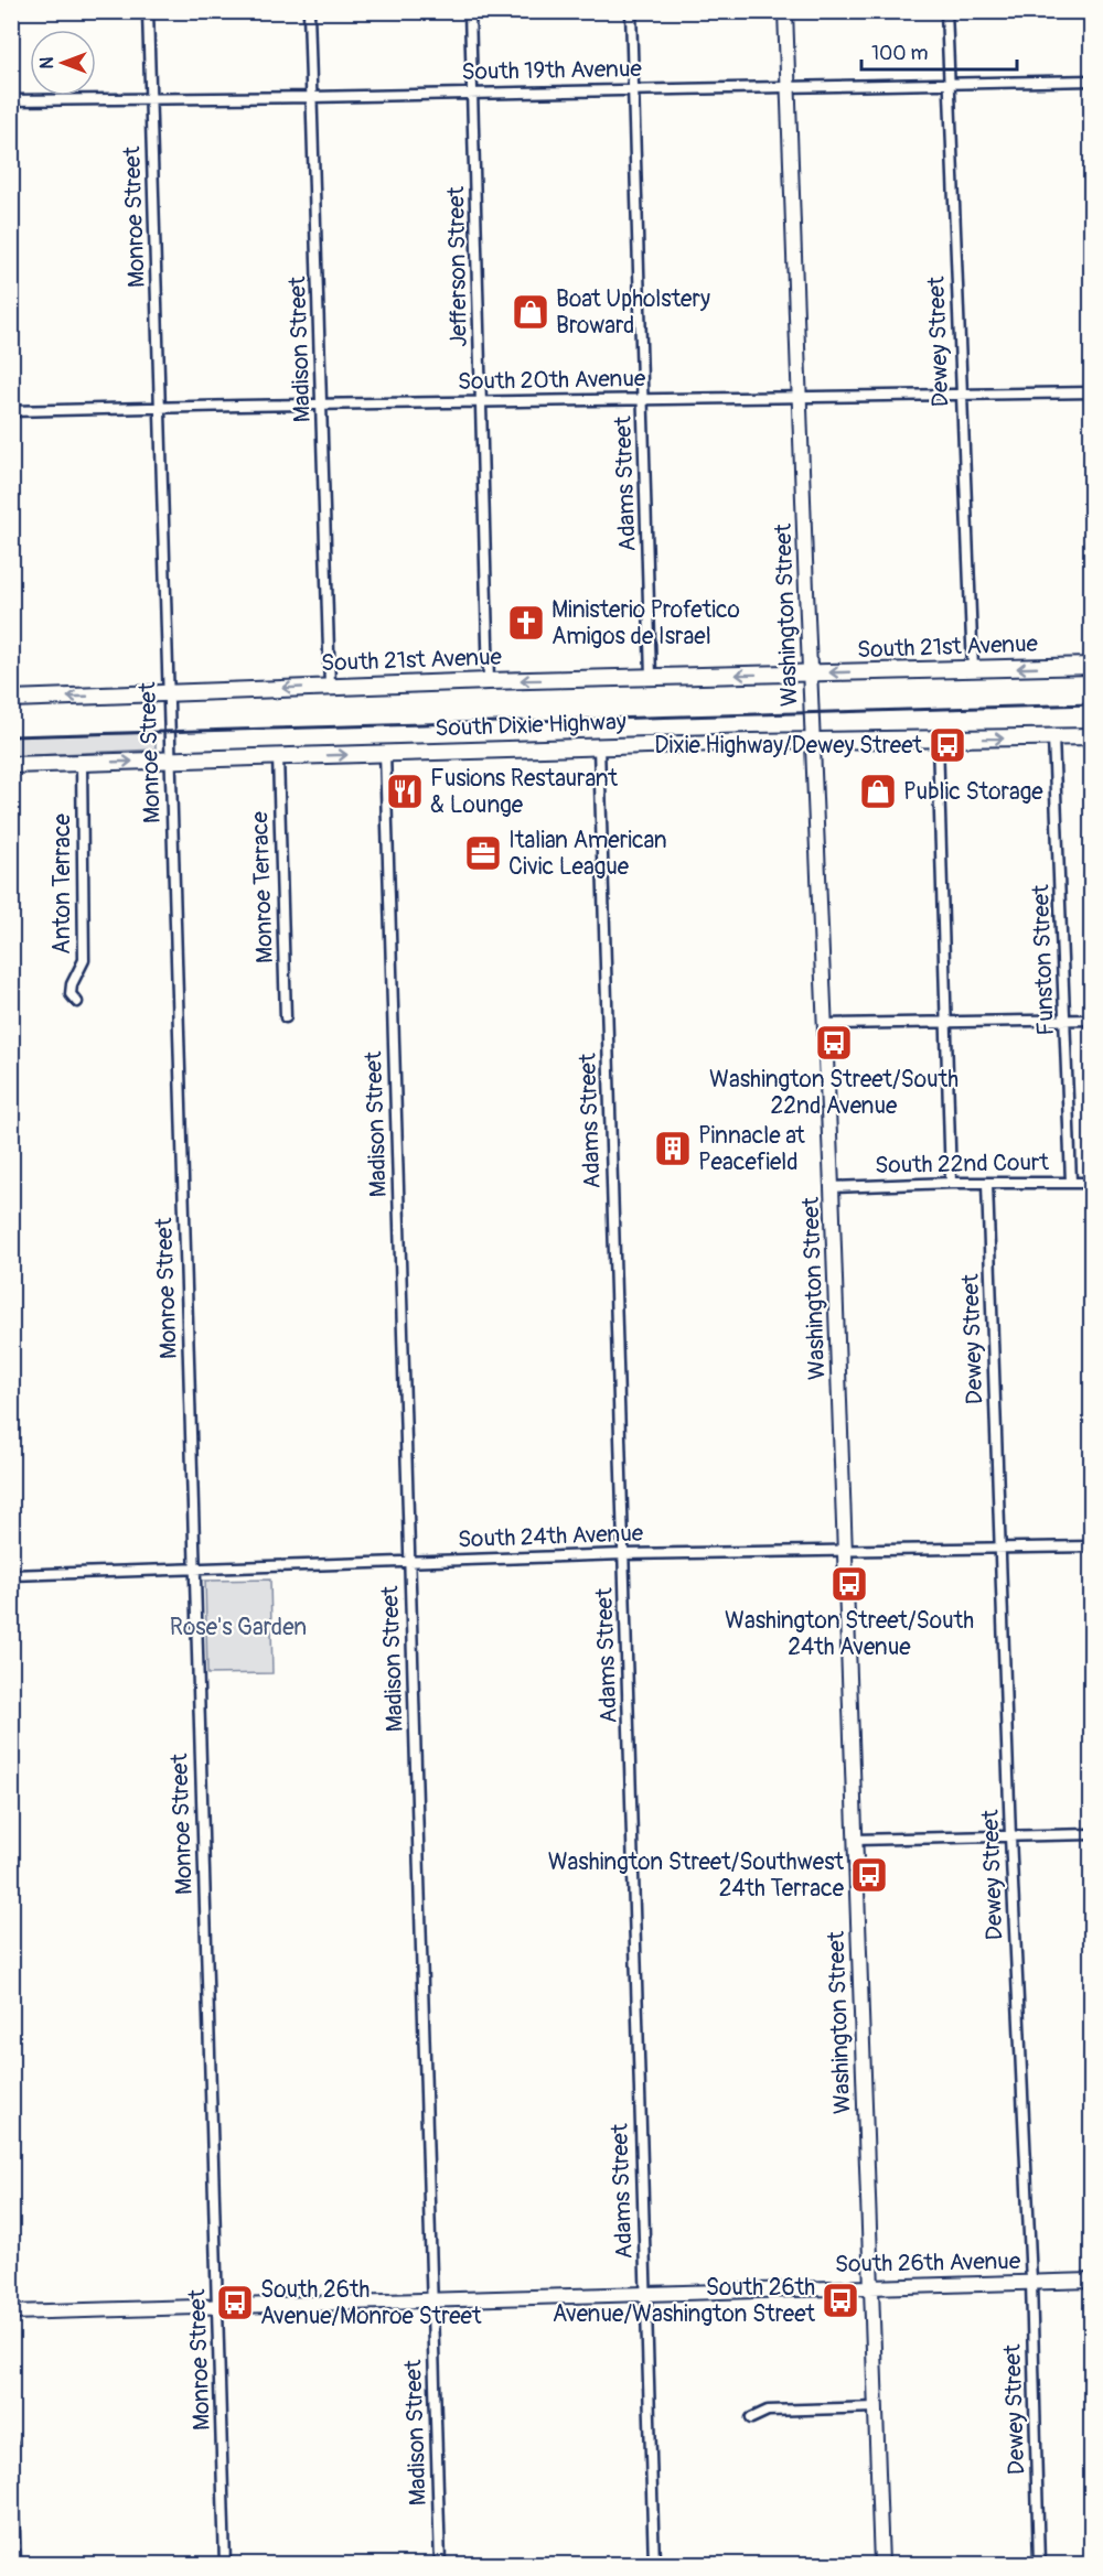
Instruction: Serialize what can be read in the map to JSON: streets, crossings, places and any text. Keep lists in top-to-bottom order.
{
  "streets": {
    "main road": ["South 21st Avenue", "South Dixie Highway"],
    "street": [
      "South 19th Avenue",
      "Monroe Street",
      "Jefferson Street",
      "Dewey Street",
      "Madison Street",
      "South 20th Avenue",
      "Adams Street",
      "Washington Street",
      "Anton Terrace",
      "Monroe Terrace",
      "Funston Street",
      "South 22nd Court",
      "South 24th Avenue",
      "South 26th Avenue"
    ]
  },
  "crossings": [
    ["South 19th Avenue", "Monroe Street"],
    ["South 19th Avenue", "Jefferson Street"],
    ["South 19th Avenue", "Dewey Street"],
    ["South 19th Avenue", "Madison Street"],
    ["South 19th Avenue", "Adams Street"],
    ["South 19th Avenue", "Washington Street"],
    ["Monroe Street", "South 20th Avenue"],
    ["Monroe Street", "South 21st Avenue"],
    ["Monroe Street", "South Dixie Highway"],
    ["Monroe Street", "South 24th Avenue"],
    ["Monroe Street", "South 26th Avenue"],
    ["Jefferson Street", "South 20th Avenue"],
    ["Jefferson Street", "South 21st Avenue"],
    ["Dewey Street", "South 20th Avenue"],
    ["Dewey Street", "South 21st Avenue"],
    ["Dewey Street", "South 22nd Court"],
    ["Dewey Street", "South 24th Avenue"],
    ["Dewey Street", "South 26th Avenue"],
    ["Madison Street", "South 20th Avenue"],
    ["Madison Street", "South 21st Avenue"],
    ["Madison Street", "South Dixie Highway"],
    ["Madison Street", "South 24th Avenue"],
    ["Madison Street", "South 26th Avenue"],
    ["South 20th Avenue", "Adams Street"],
    ["South 20th Avenue", "Washington Street"],
    ["Adams Street", "South 21st Avenue"],
    ["Adams Street", "South Dixie Highway"],
    ["Adams Street", "South 24th Avenue"],
    ["Adams Street", "South 26th Avenue"],
    ["Washington Street", "South 21st Avenue"],
    ["Washington Street", "South Dixie Highway"],
    ["Washington Street", "South 22nd Court"],
    ["Washington Street", "South 24th Avenue"],
    ["Washington Street", "South 26th Avenue"],
    ["South Dixie Highway", "Anton Terrace"],
    ["South Dixie Highway", "Monroe Terrace"],
    ["South Dixie Highway", "Funston Street"],
    ["Funston Street", "South 22nd Court"]
  ],
  "one_way": ["South 21st Avenue"],
  "parks": ["Rose's Garden"],
  "places": {
    "shop": ["Boat Upholstery Broward", "Public Storage"],
    "church": ["Ministerio Profetico Amigos de Israel"],
    "bus stop": [
      "Dixie Highway/Dewey Street",
      "Washington Street/South 22nd Avenue",
      "Washington Street/South 24th Avenue",
      "Washington Street/Southwest 24th Terrace",
      "South 26th Avenue/Washington Street",
      "South 26th Avenue/Monroe Street"
    ],
    "restaurant": ["Fusions Restaurant & Lounge"],
    "office": ["Italian American Civic League"],
    "building": ["Pinnacle at Peacefield"]
  },
  "scale_bar": "100 m",
  "north": "left"
}
